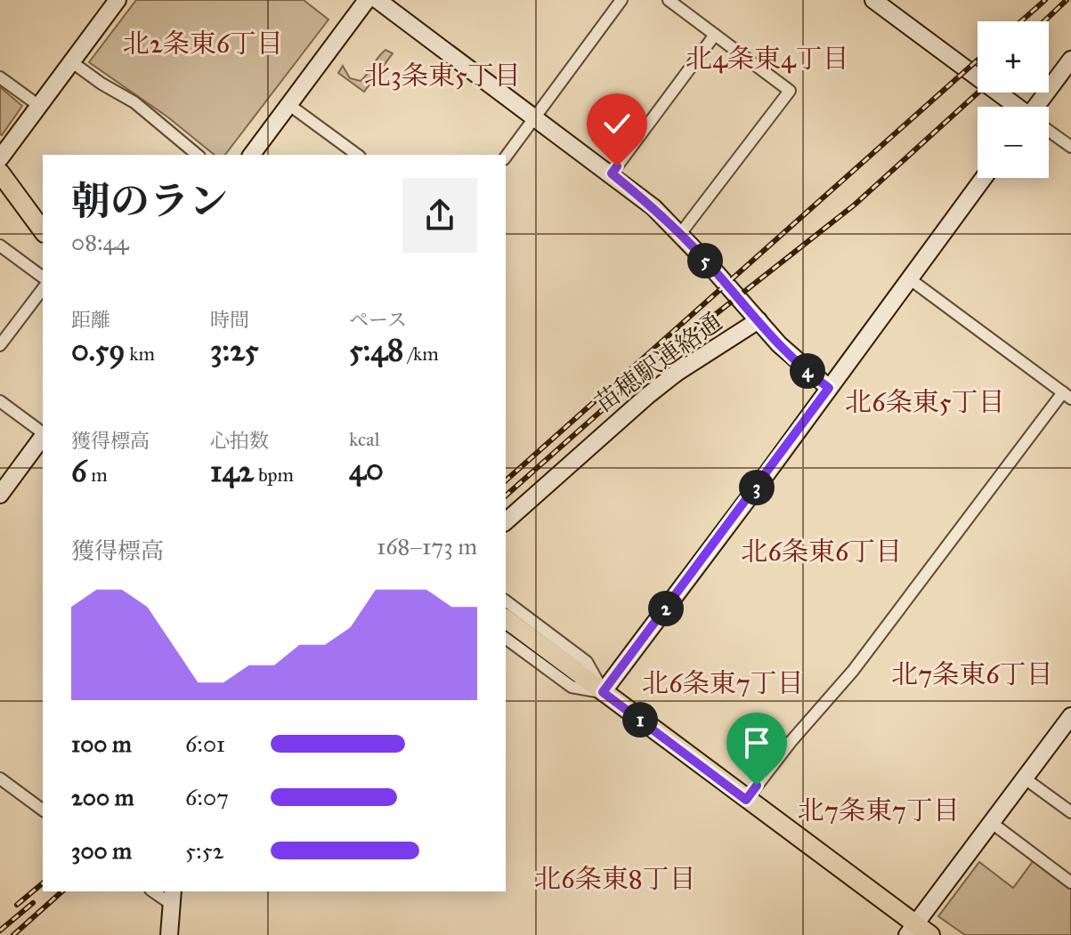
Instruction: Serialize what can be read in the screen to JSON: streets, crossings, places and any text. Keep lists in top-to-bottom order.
{
  "streets": {
    "street": ["苗穂駅連絡通"]
  },
  "districts": [
    "北2条東6丁目",
    "北4条東4丁目",
    "北3条東5丁目",
    "北6条東5丁目",
    "北6条東6丁目",
    "北7条東6丁目",
    "北6条東7丁目",
    "北7条東7丁目",
    "北6条東8丁目"
  ],
  "page": {
    "map_buttons": ["+", "−"],
    "heading": ["朝のラン", "08:44"],
    "pins": [
      "5",
      "4",
      "3",
      "2",
      "1"
    ],
    "stats": [
      ["距離", "0.59 km"],
      ["時間", "3:25"],
      ["ペース", "5:48 /km"],
      ["獲得標高", "6 m"],
      ["心拍数", "142 bpm"],
      ["kcal", "40"]
    ],
    "chart": ["獲得標高", "168–173 m"],
    "list": [
      {
        "name": "100 m",
        "note": "6:01"
      },
      {
        "name": "200 m",
        "note": "6:07"
      },
      {
        "name": "300 m",
        "note": "5:52"
      }
    ]
  }
}
